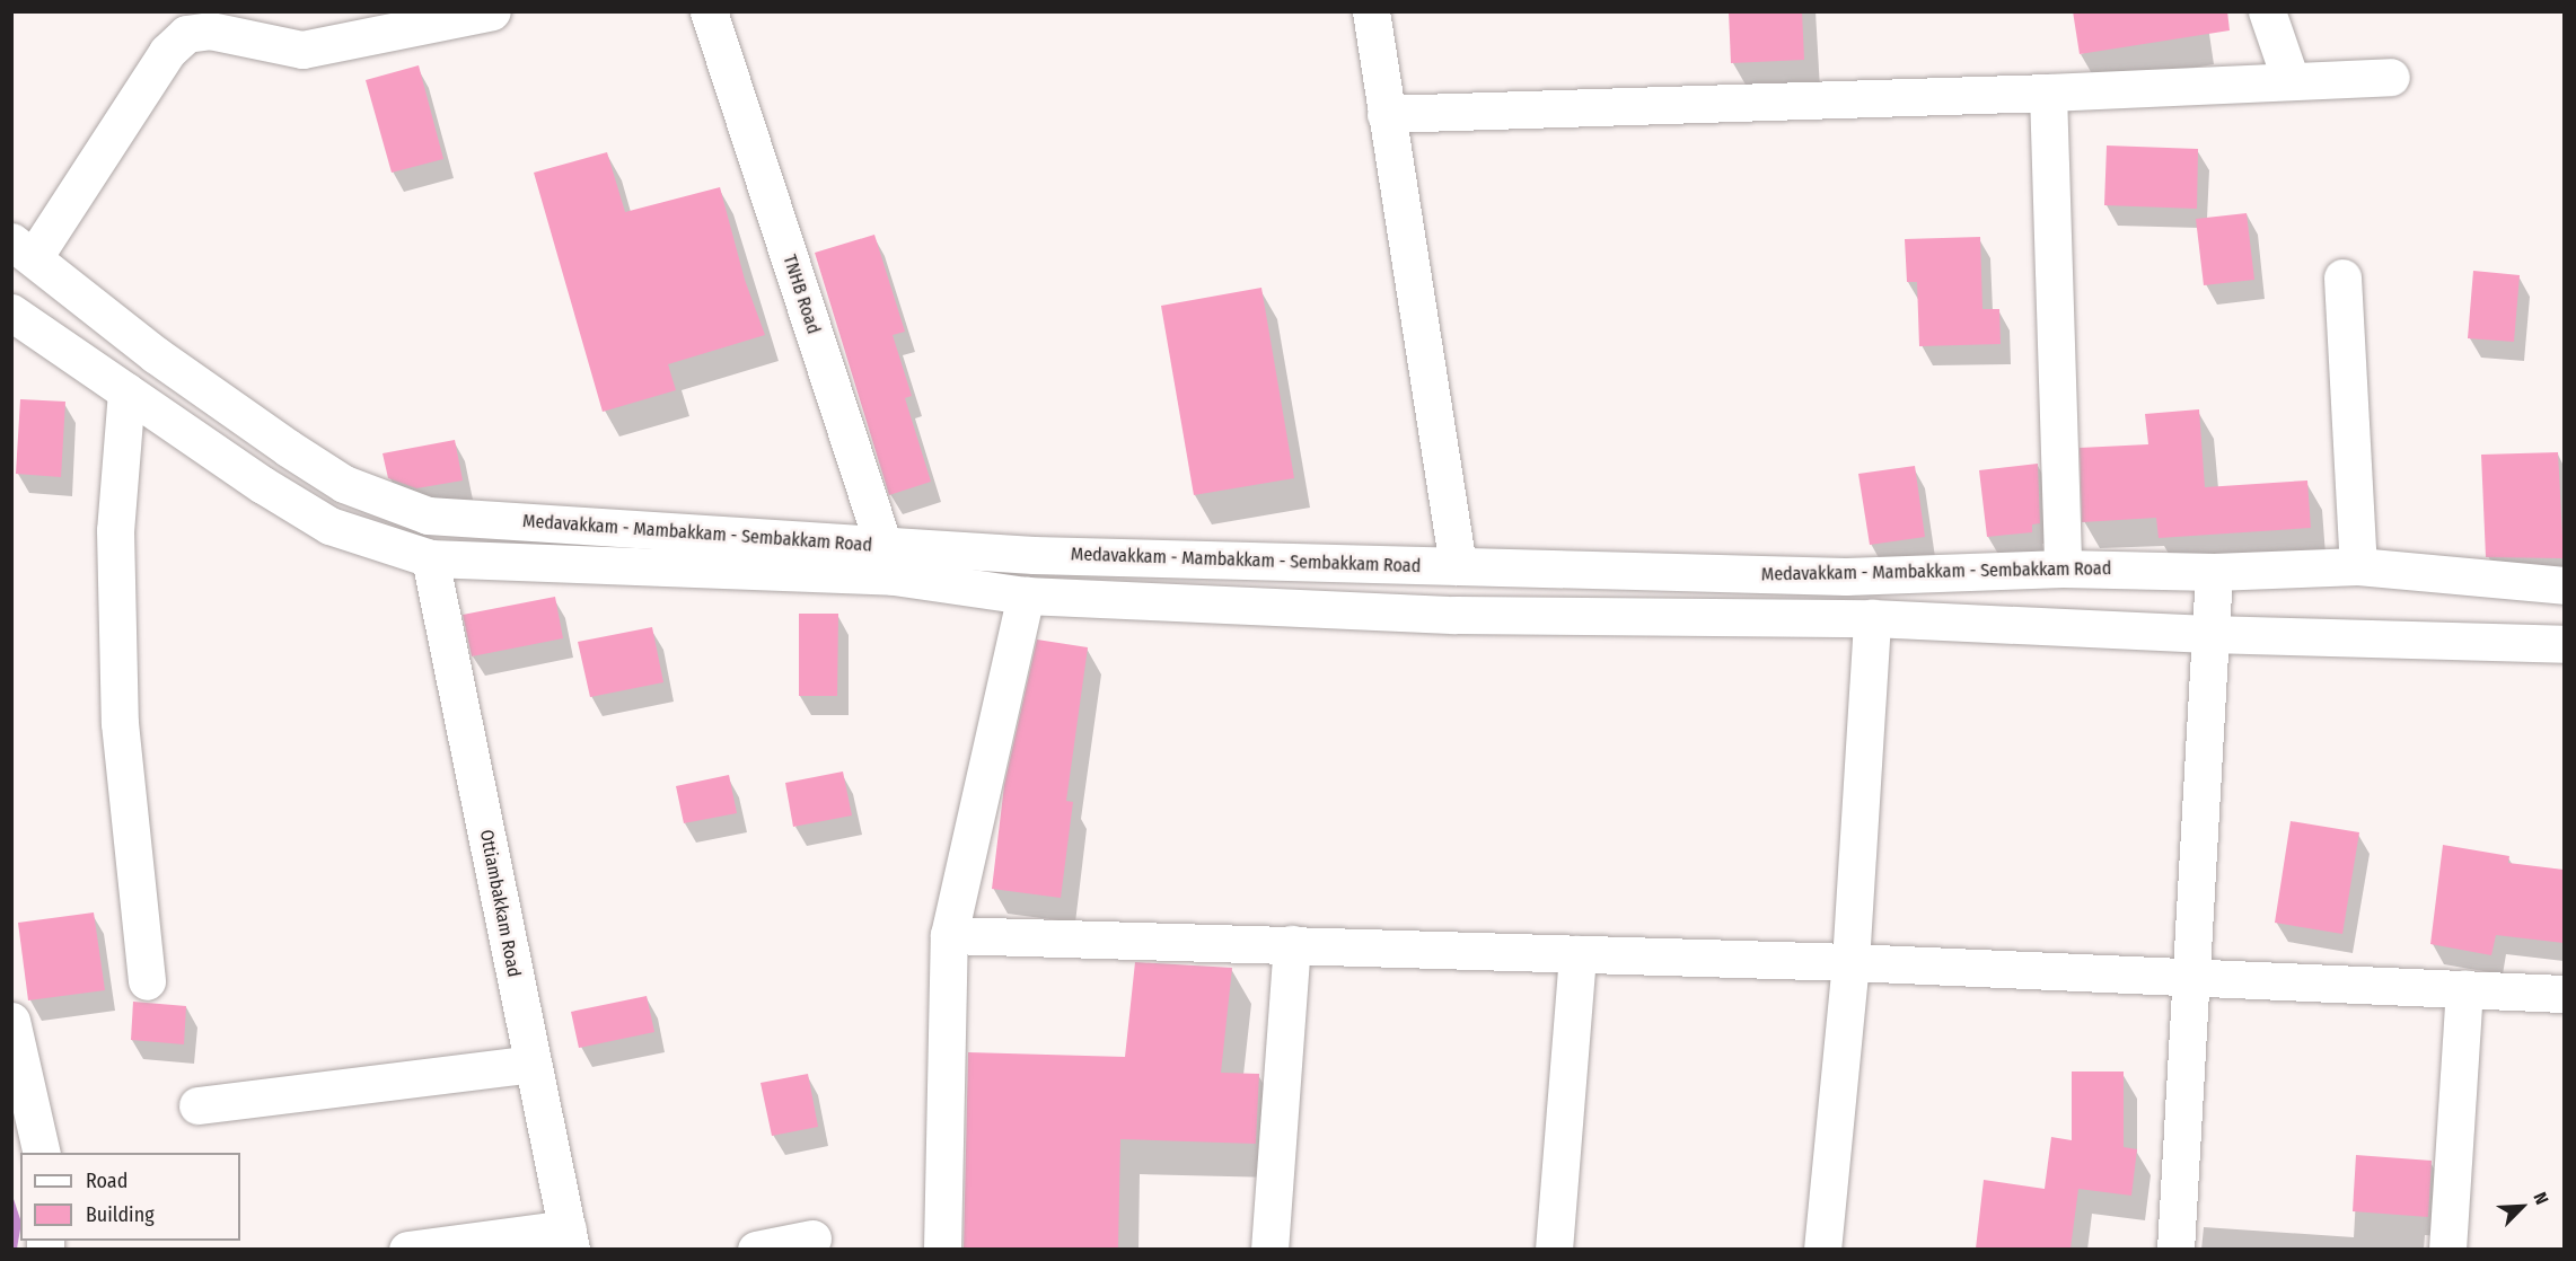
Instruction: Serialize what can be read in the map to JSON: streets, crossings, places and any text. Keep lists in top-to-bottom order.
{
  "streets": {
    "street": ["TNHB Road", "Medavakkam - Mambakkam - Sembakkam Road", "Ottiambakkam Road"]
  },
  "crossings": [
    ["TNHB Road", "Medavakkam - Mambakkam - Sembakkam Road"],
    ["Medavakkam - Mambakkam - Sembakkam Road", "Ottiambakkam Road"]
  ],
  "legend": ["Road", "Building"],
  "north": "top right"
}
